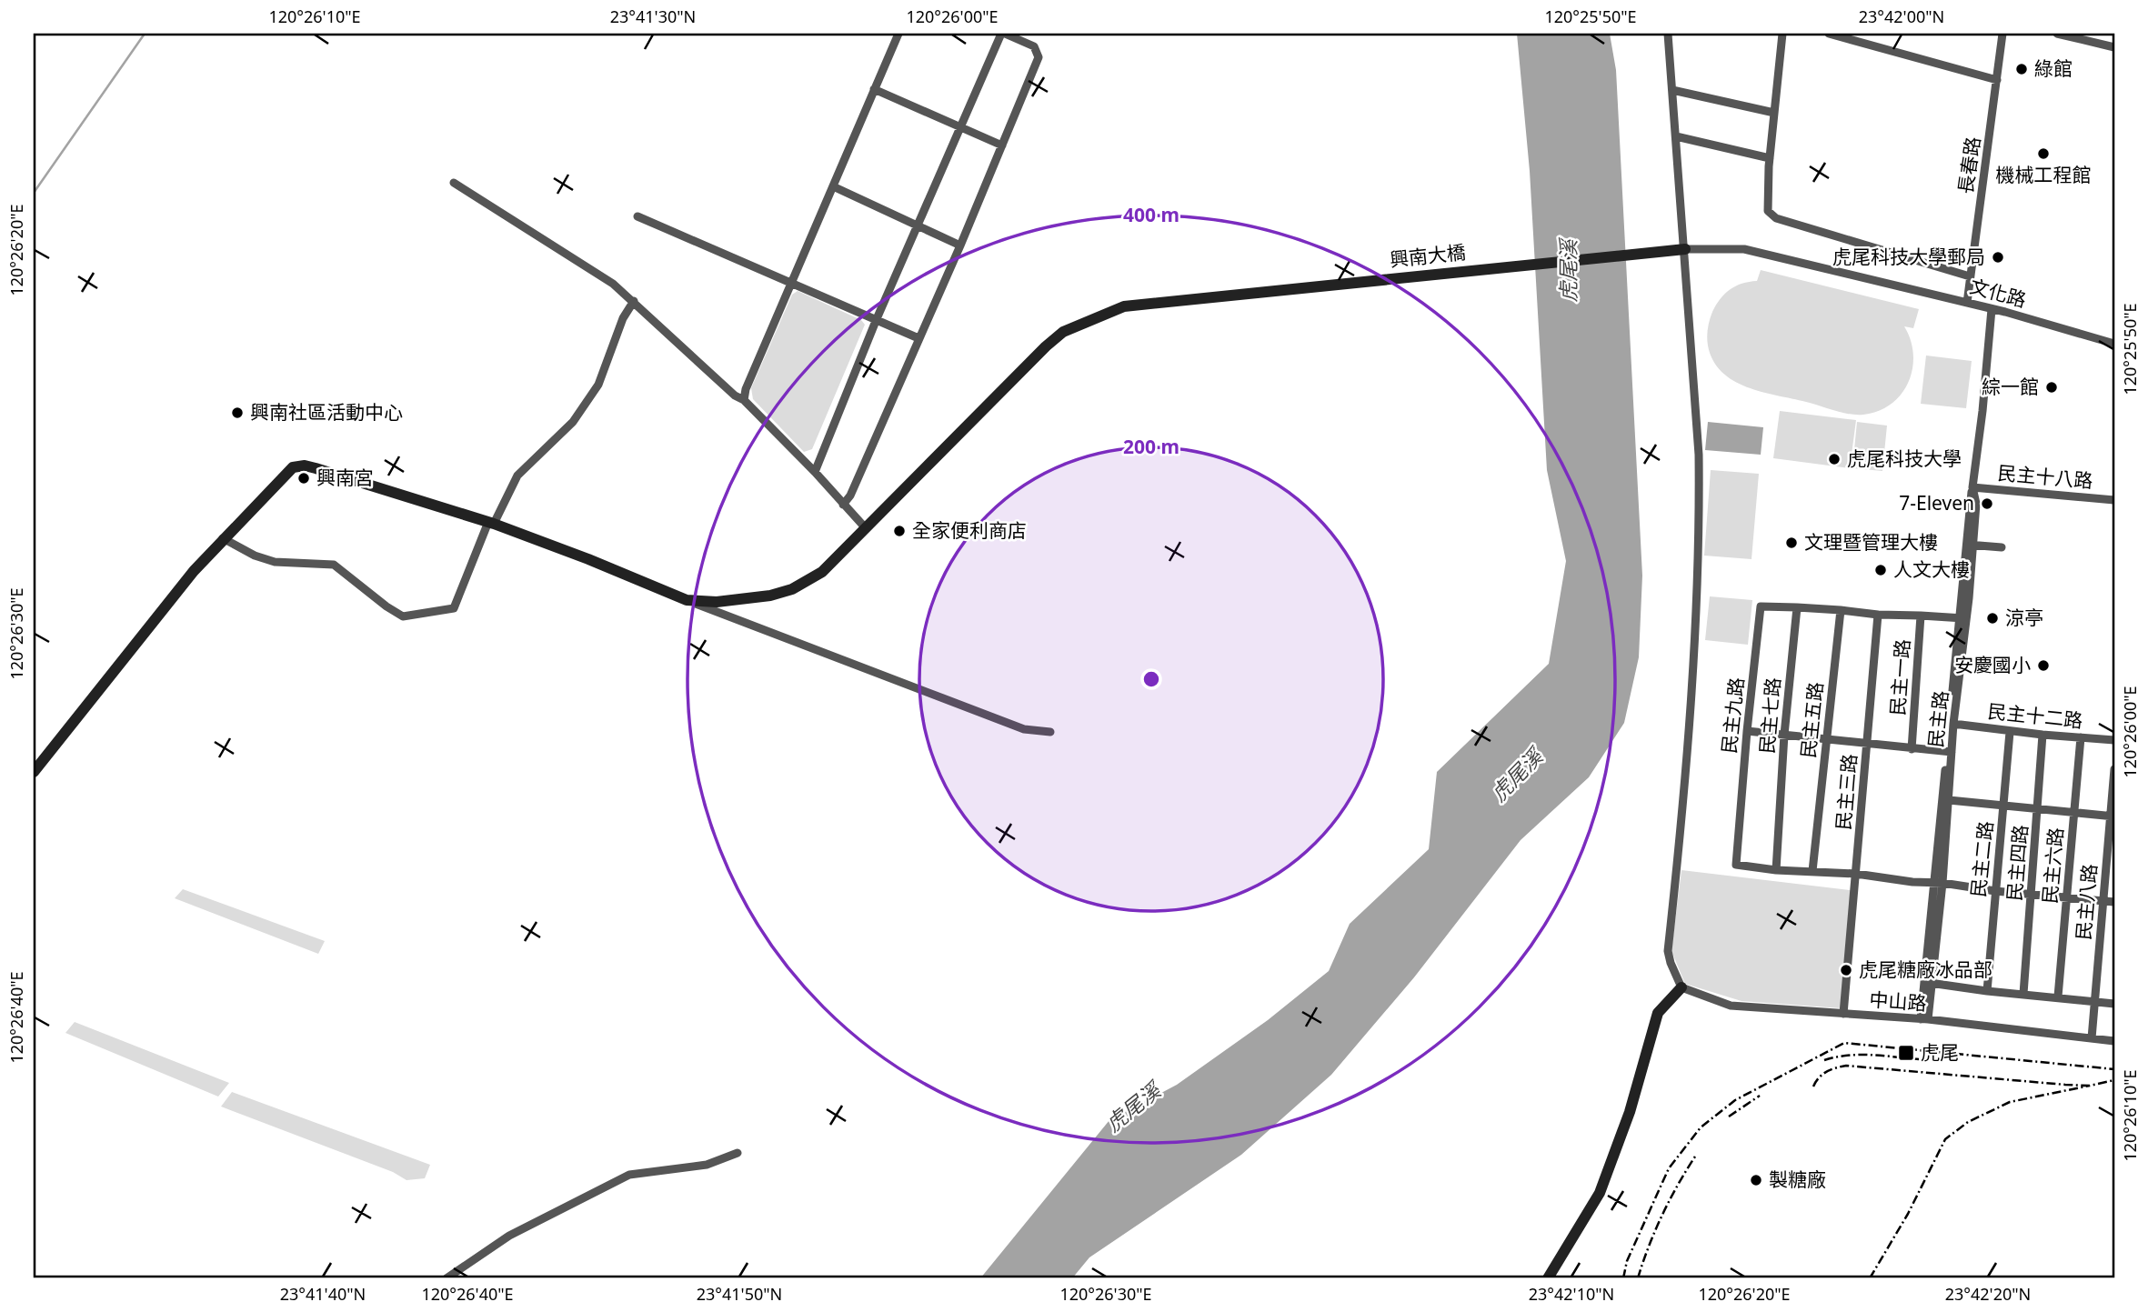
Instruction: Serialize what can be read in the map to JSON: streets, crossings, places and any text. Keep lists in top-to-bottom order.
{
  "streets": {
    "street": [
      "長春路",
      "興南大橋",
      "文化路",
      "民主十八路",
      "民主一路",
      "民主九路",
      "民主七路",
      "民主十二路",
      "民主路",
      "民主五路",
      "民主三路",
      "民主二路",
      "民主四路",
      "民主六路",
      "民主八路",
      "中山路"
    ]
  },
  "crossings": [
    ["長春路", "文化路"],
    ["興南大橋", "文化路"],
    ["文化路", "民主路"],
    ["民主十八路", "民主路"],
    ["民主一路", "民主路"],
    ["民主九路", "民主七路"],
    ["民主十二路", "民主路"],
    ["民主十二路", "民主二路"],
    ["民主十二路", "民主四路"],
    ["民主十二路", "民主六路"],
    ["民主路", "中山路"],
    ["民主三路", "中山路"],
    ["民主八路", "中山路"]
  ],
  "water": ["虎尾溪"],
  "places": {
    "other": [
      "綠館",
      "機械工程館",
      "虎尾科技大學郵局",
      "綜一館",
      "興南社區活動中心",
      "虎尾科技大學",
      "興南宮",
      "7-Eleven",
      "全家便利商店",
      "文理暨管理大樓",
      "人文大樓",
      "涼亭",
      "安慶國小",
      "虎尾糖廠冰品部",
      "製糖廠"
    ],
    "transit": ["虎尾"]
  },
  "coordinates": [
    "120°26'10\"E",
    "23°41'30\"N",
    "120°26'00\"E",
    "120°25'50\"E",
    "23°42'00\"N",
    "120°26'20\"E",
    "120°26'30\"E",
    "120°26'40\"E",
    "23°41'40\"N",
    "23°41'50\"N",
    "23°42'10\"N",
    "23°42'20\"N"
  ],
  "rings": ["400 m", "200 m"]
}
